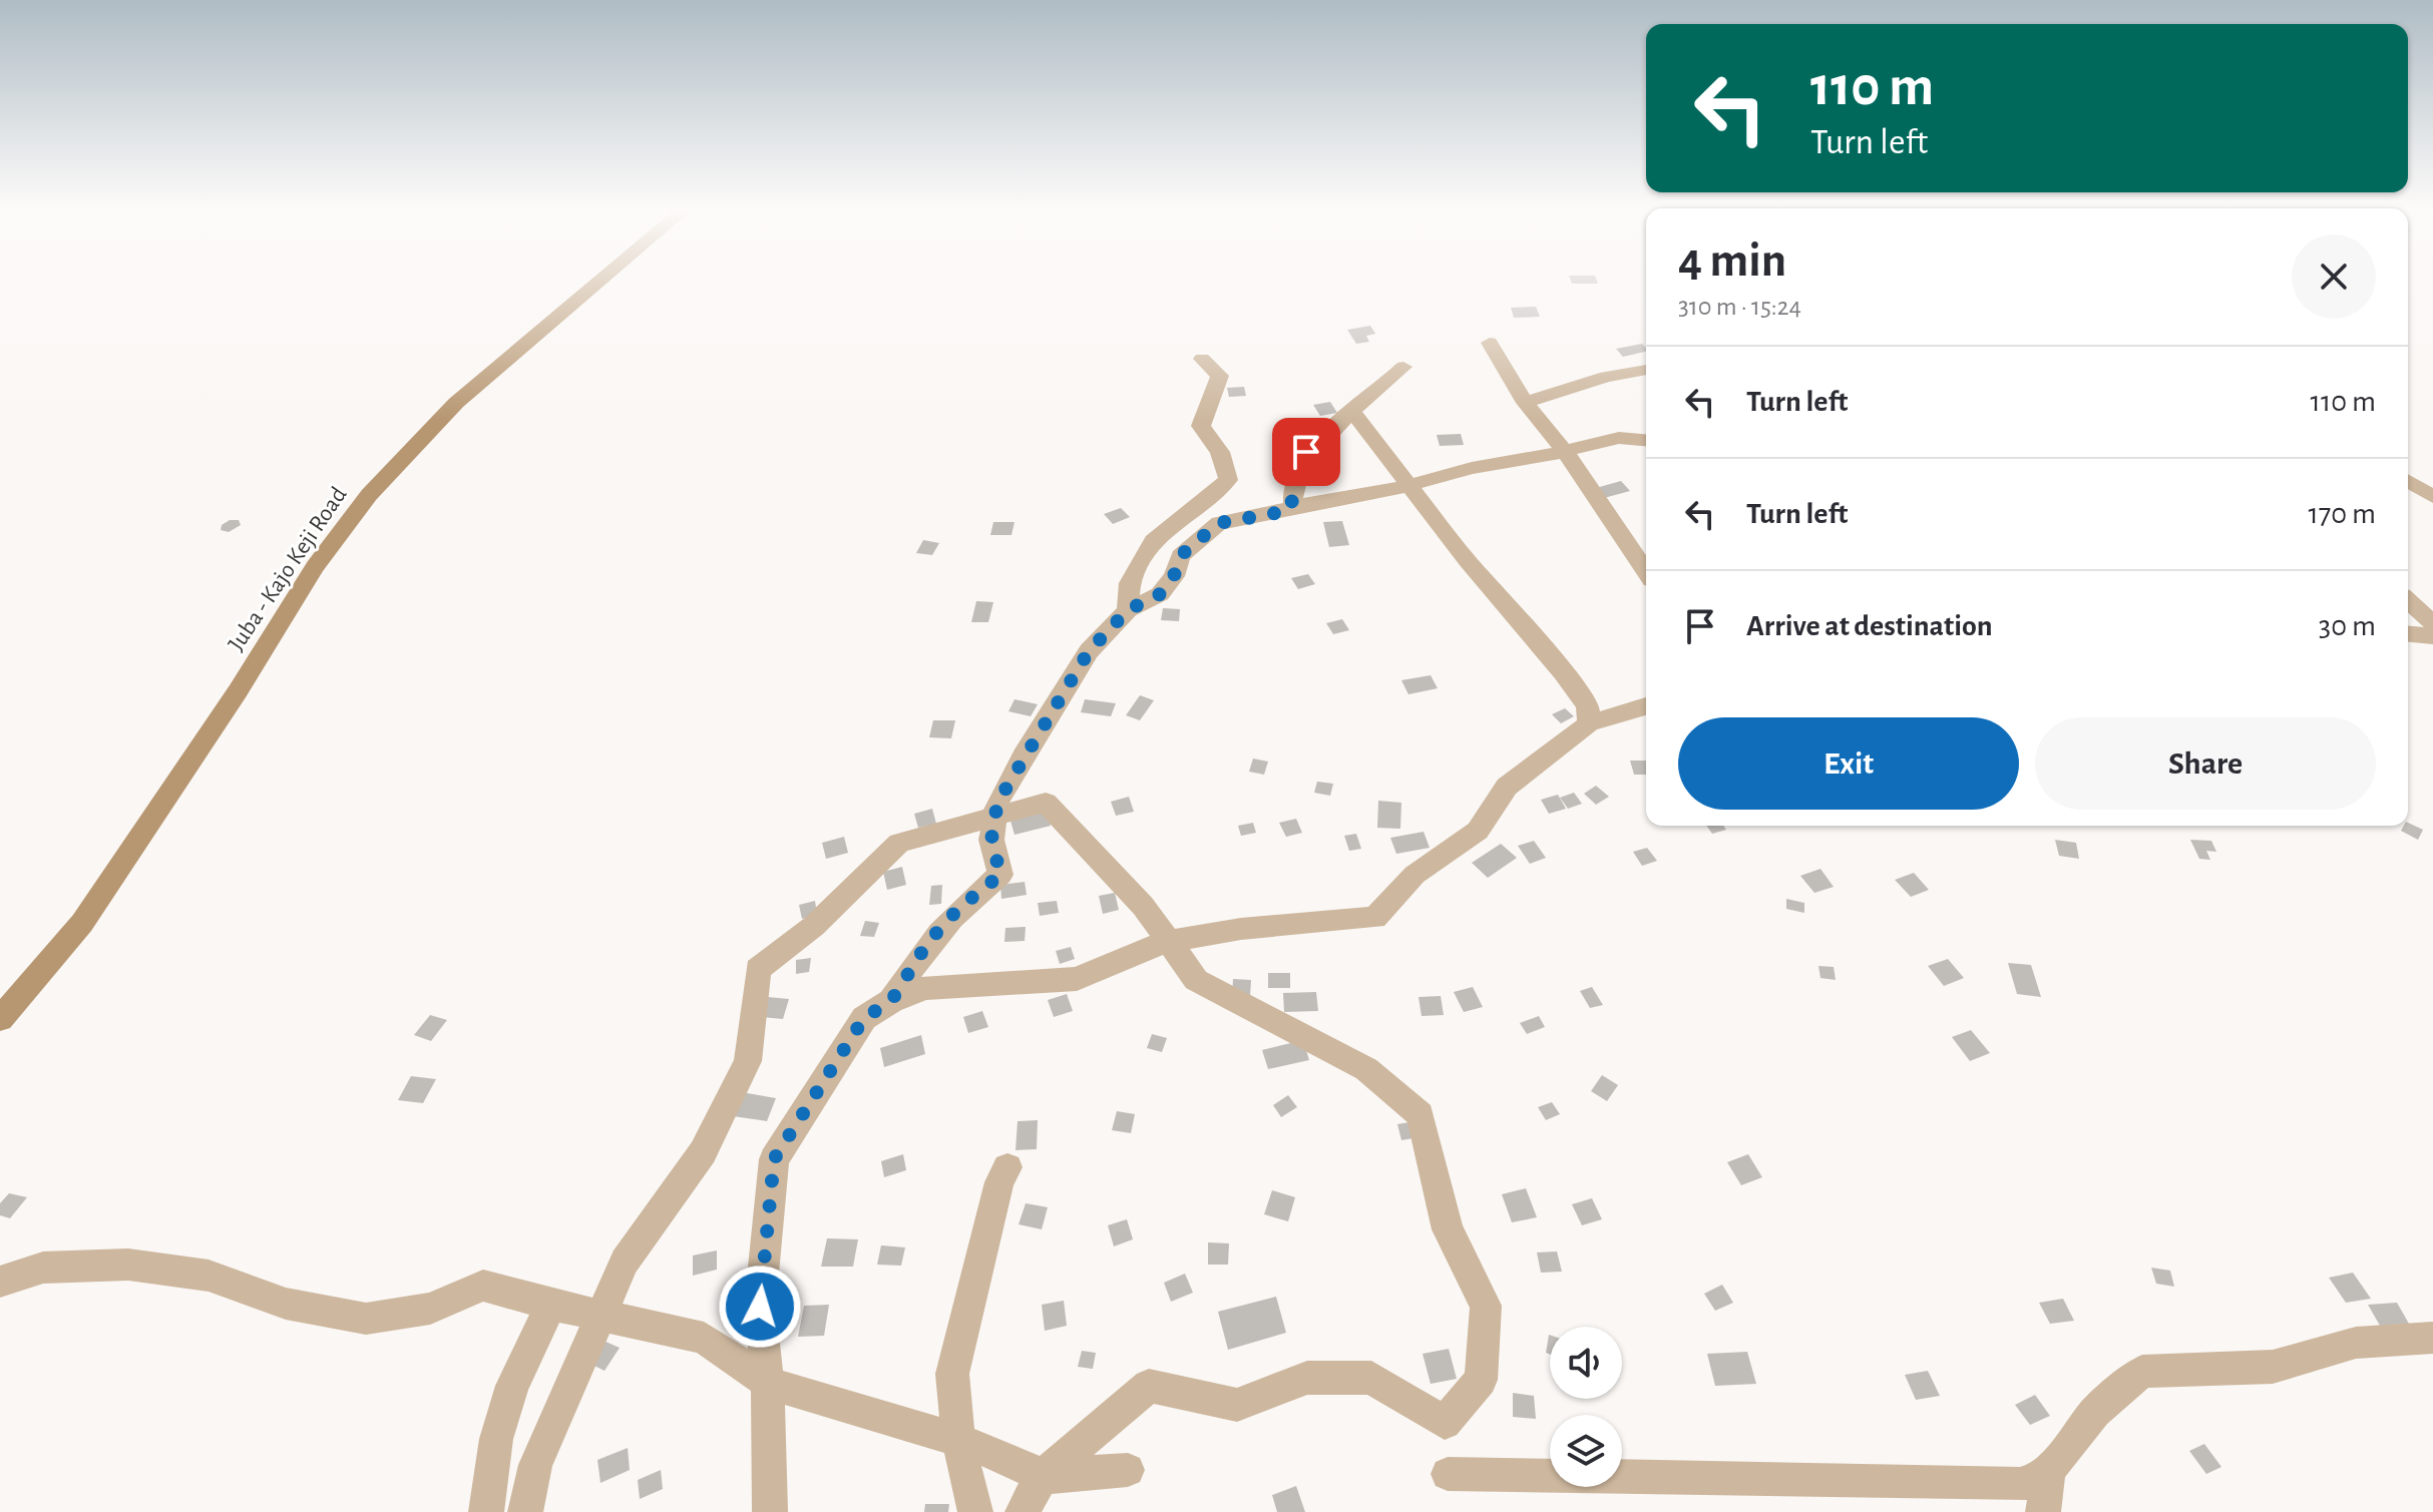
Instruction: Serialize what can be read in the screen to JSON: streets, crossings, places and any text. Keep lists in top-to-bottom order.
{
  "streets": {
    "main road": ["Juba - Kajo Keji Road"]
  },
  "page": {
    "turn": ["110 m", "Turn left"],
    "heading": ["4 min", "310 m · 15:24"],
    "list": [
      {
        "name": "Turn left",
        "value": "110 m"
      },
      {
        "name": "Turn left",
        "value": "170 m"
      },
      {
        "name": "Arrive at destination",
        "value": "30 m"
      }
    ],
    "buttons": ["Exit", "Share"]
  }
}
